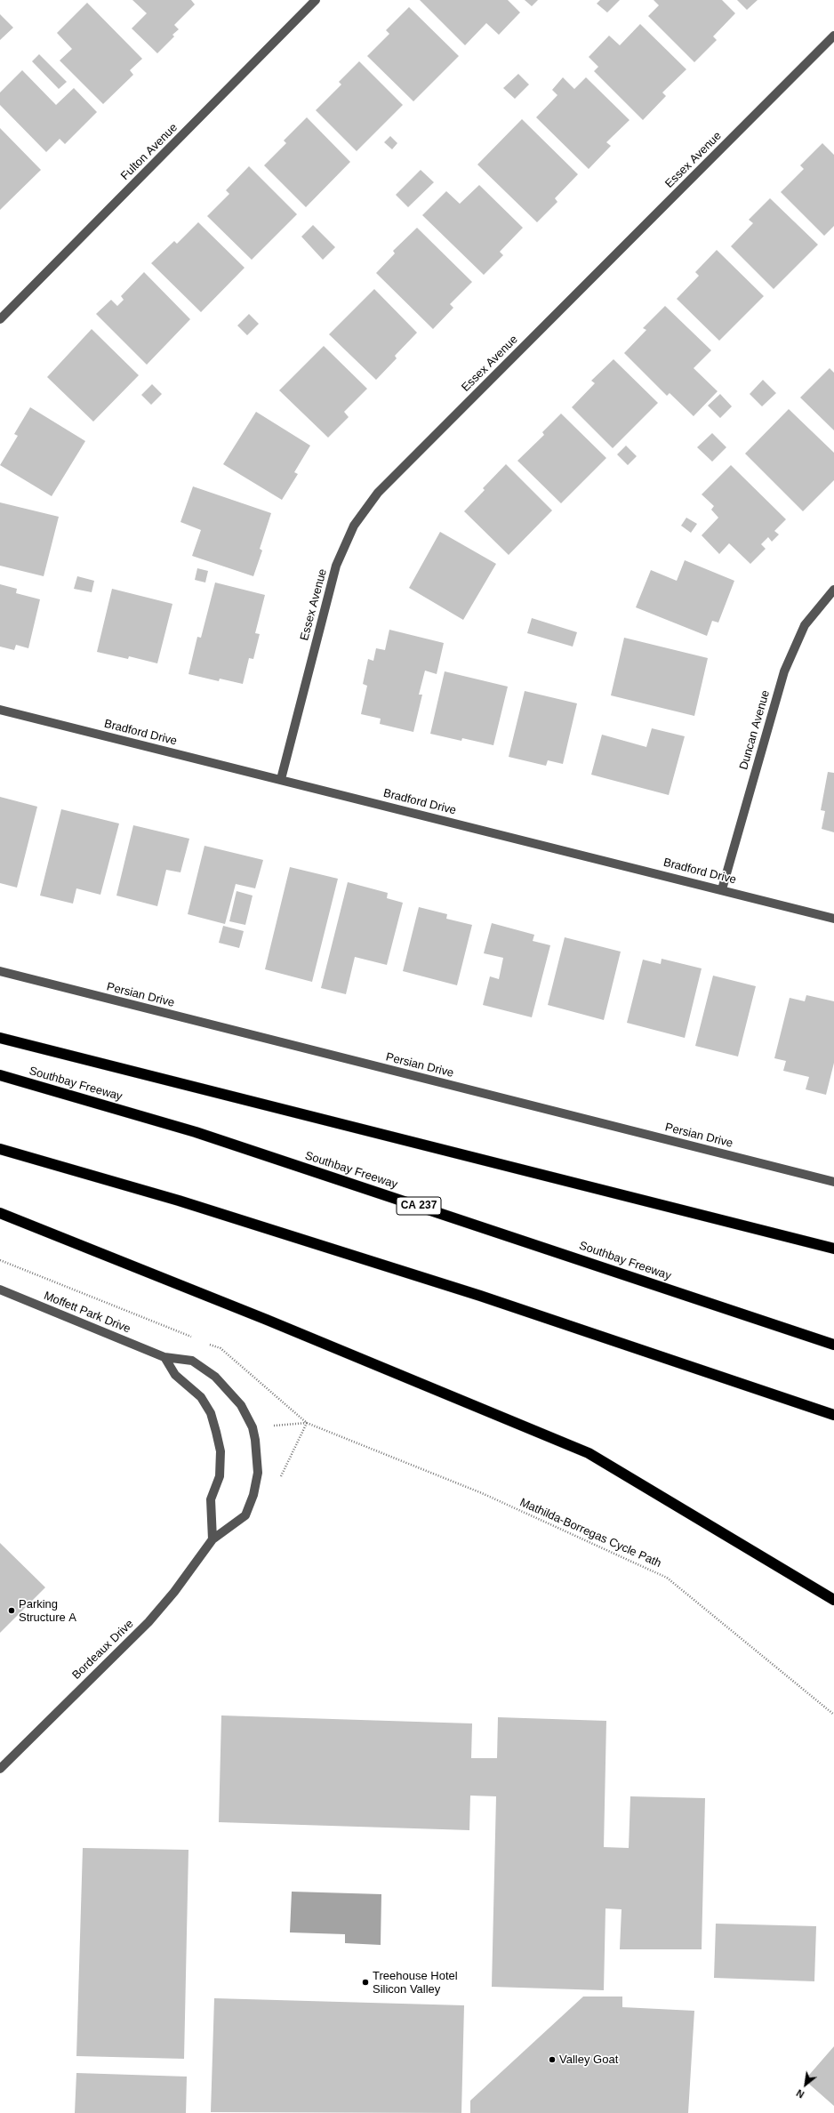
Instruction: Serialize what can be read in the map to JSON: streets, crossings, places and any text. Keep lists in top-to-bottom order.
{
  "streets": {
    "highway": ["Southbay Freeway", "CA 237"],
    "street": [
      "Fulton Avenue",
      "Essex Avenue",
      "Duncan Avenue",
      "Bradford Drive",
      "Persian Drive",
      "Moffett Park Drive",
      "Bordeaux Drive"
    ],
    "path": ["Mathilda-Borregas Cycle Path"]
  },
  "crossings": [
    ["Essex Avenue", "Bradford Drive"],
    ["Duncan Avenue", "Bradford Drive"],
    ["Moffett Park Drive", "Bordeaux Drive"]
  ],
  "places": ["Parking Structure A", "Treehouse Hotel Silicon Valley", "Valley Goat"],
  "north": "bottom left"
}
